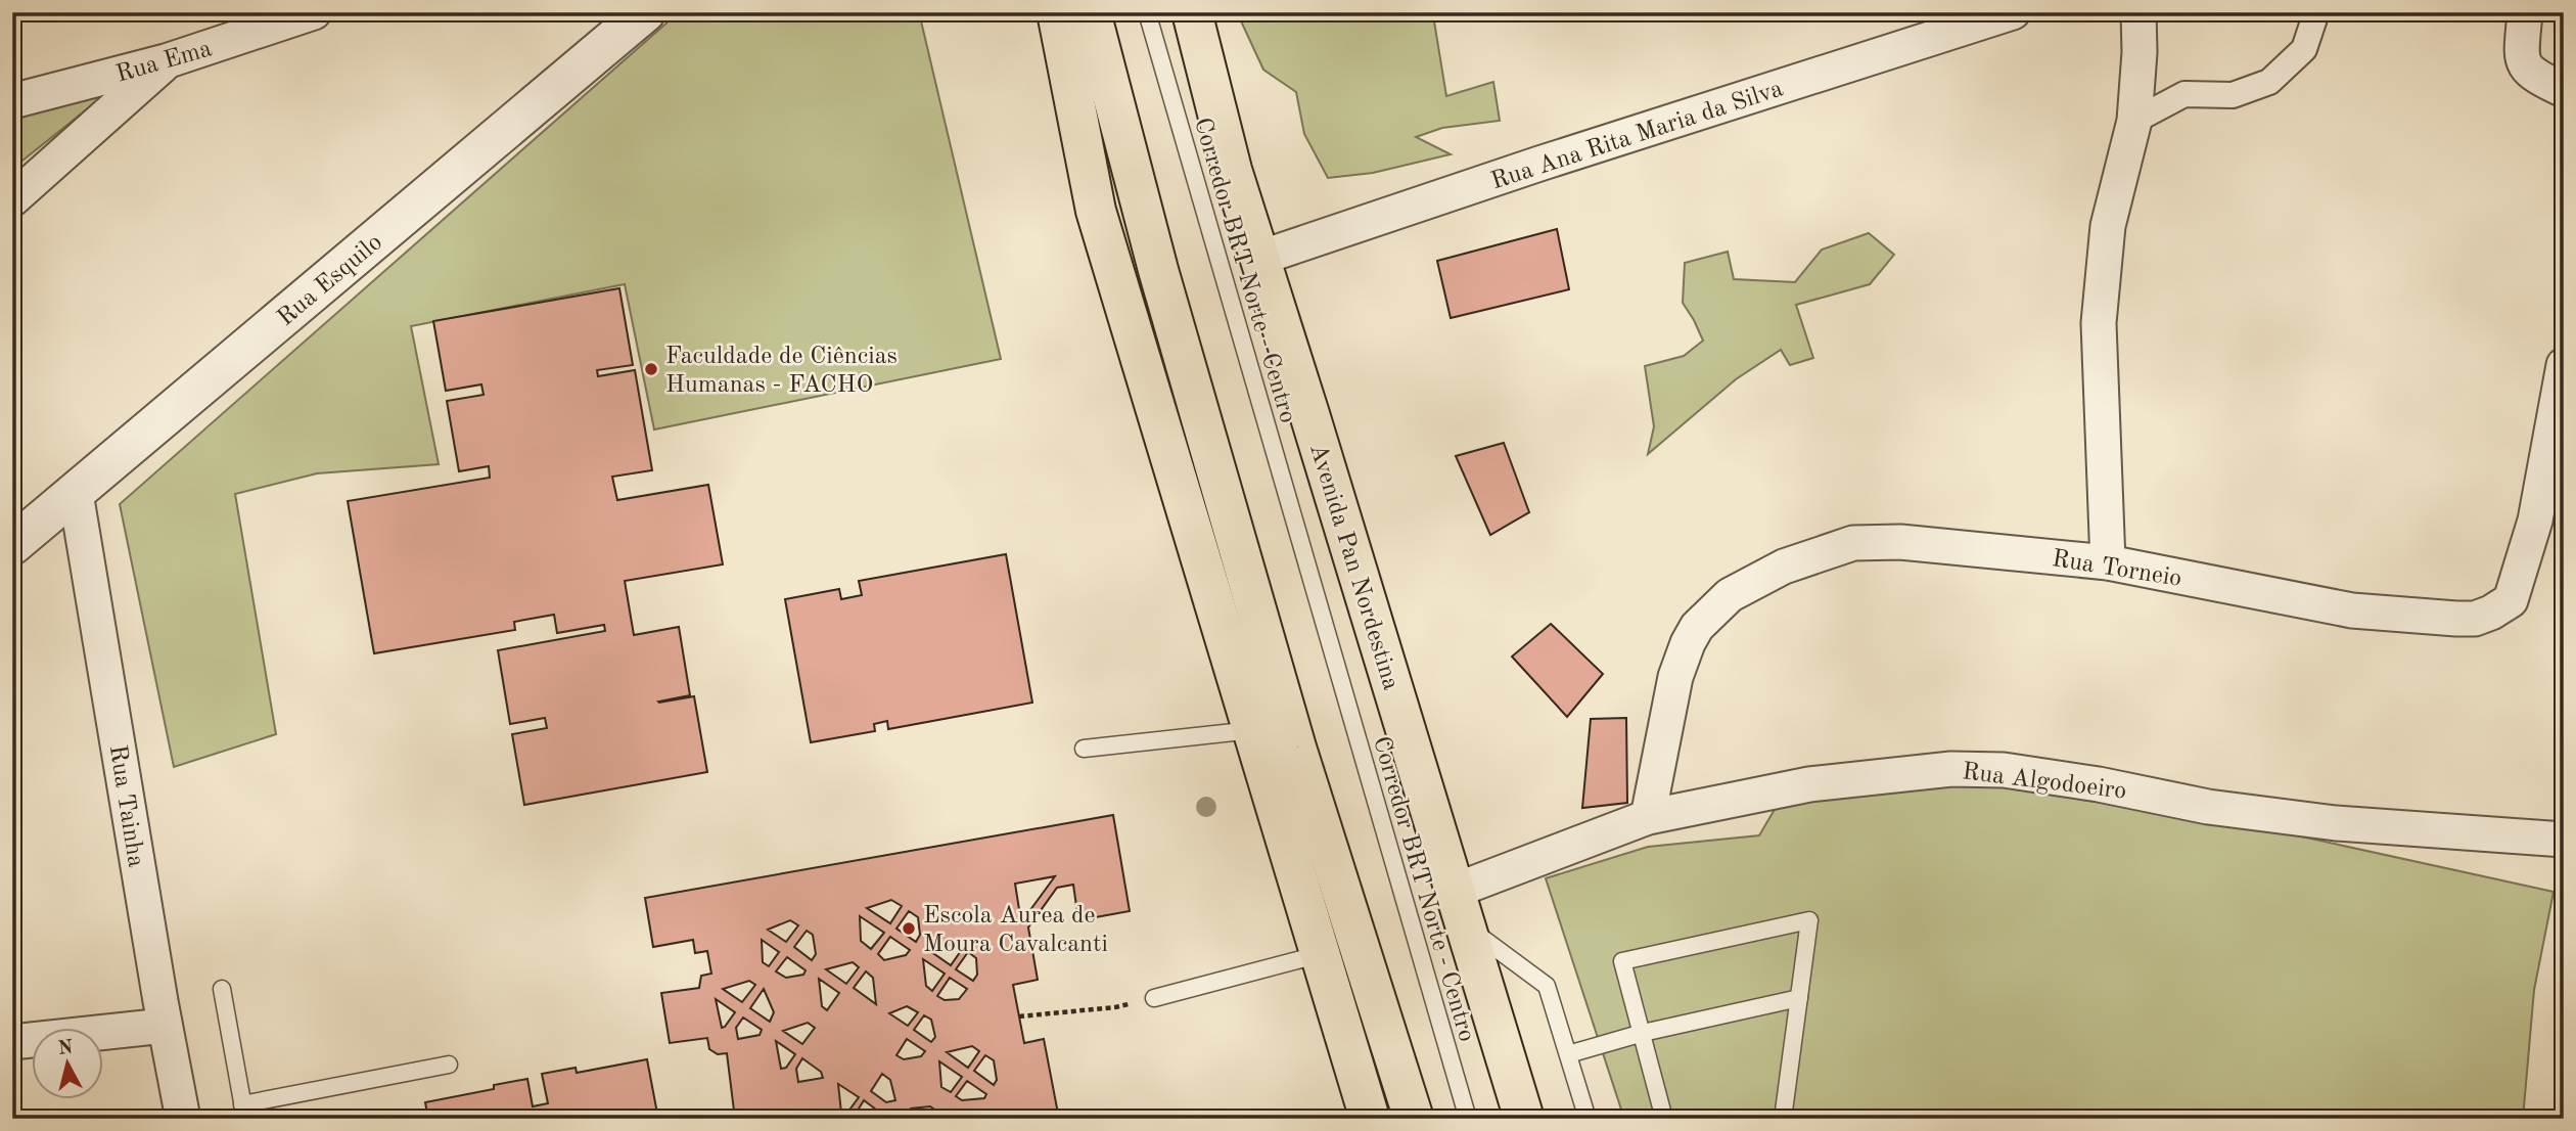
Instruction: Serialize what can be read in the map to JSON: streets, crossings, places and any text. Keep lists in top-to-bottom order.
{
  "streets": {
    "highway": ["Avenida Pan Nordestina"],
    "street": [
      "Rua Ema",
      "Rua Ana Rita Maria da Silva",
      "Rua Esquilo",
      "Rua Torneio",
      "Rua Algodoeiro",
      "Rua Tainha"
    ],
    "lane": ["Corredor BRT Norte - Centro"]
  },
  "crossings": [
    ["Rua Ana Rita Maria da Silva", "Avenida Pan Nordestina"],
    ["Rua Esquilo", "Rua Tainha"],
    ["Avenida Pan Nordestina", "Rua Algodoeiro"],
    ["Rua Torneio", "Rua Algodoeiro"]
  ],
  "places": ["Faculdade de Ciências Humanas - FACHO", "Escola Aurea de Moura Cavalcanti"],
  "north": "top"
}
